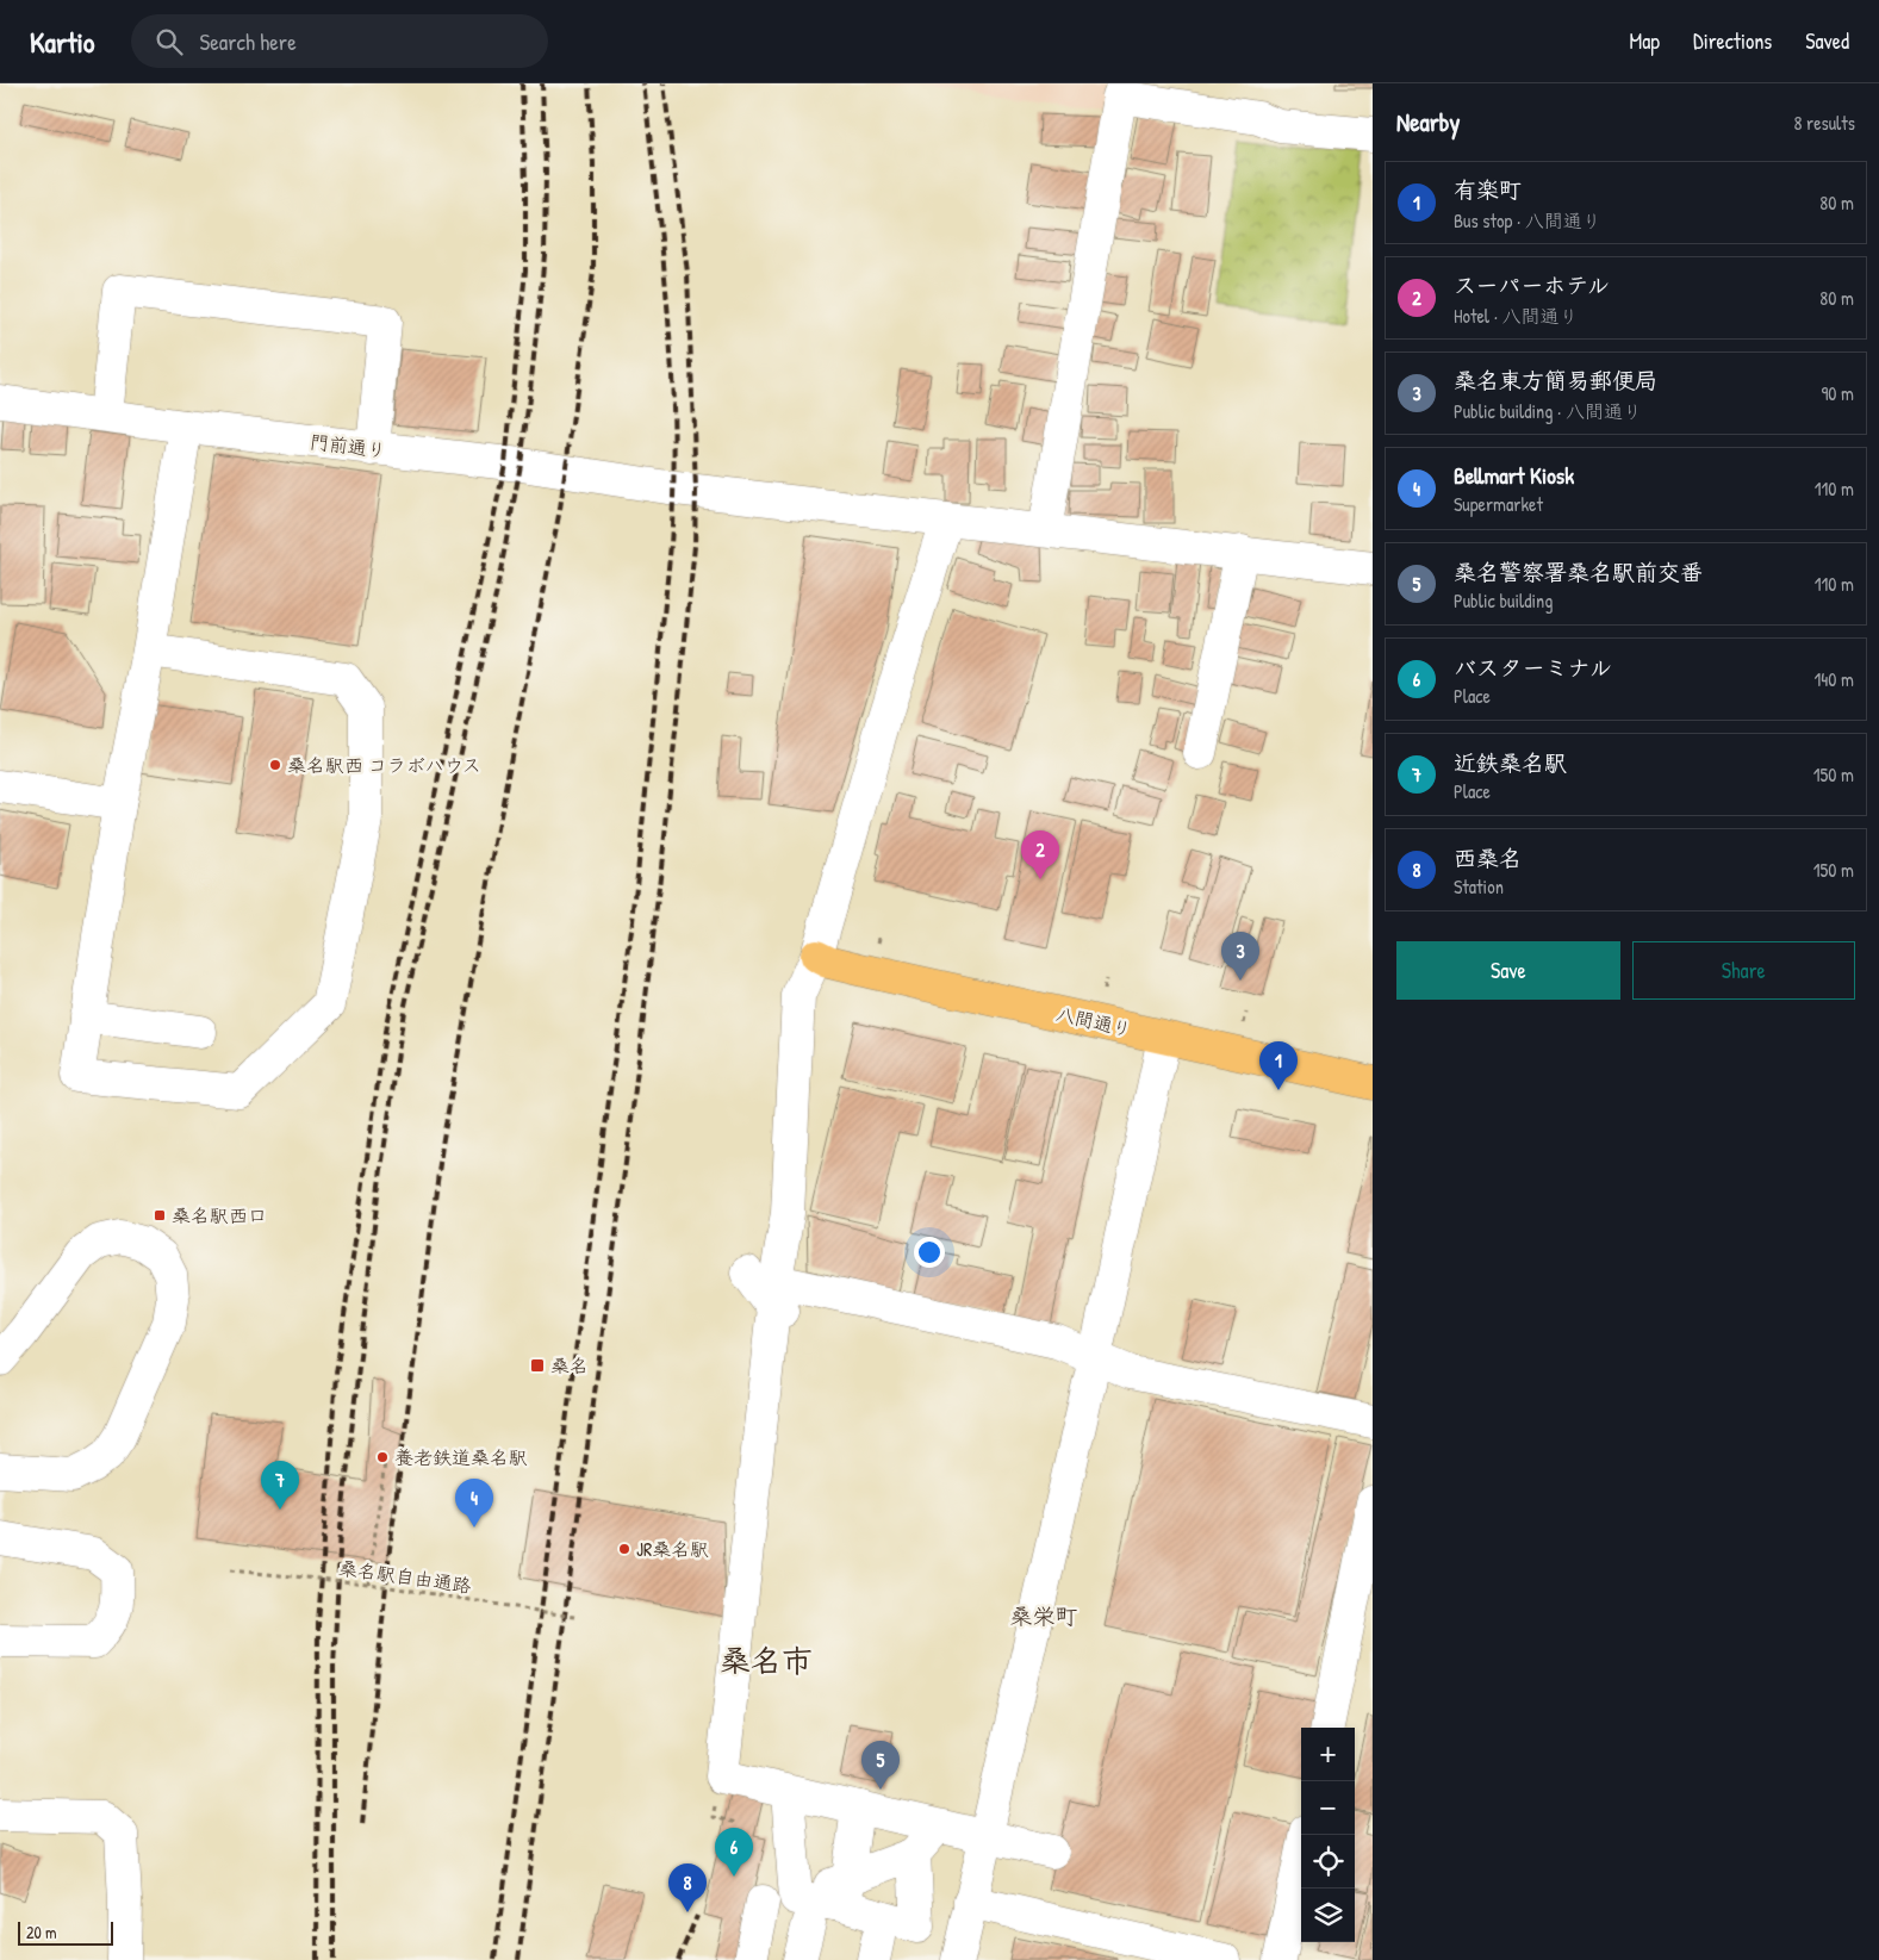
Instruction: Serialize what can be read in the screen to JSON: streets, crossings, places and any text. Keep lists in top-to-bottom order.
{
  "streets": {
    "main road": ["八間通り"],
    "street": ["門前通り"],
    "path": ["桑名駅自由通路"]
  },
  "districts": ["桑栄町", "桑名市"],
  "places": {
    "other": ["桑名駅西 コラボハウス", "養老鉄道桑名駅", "JR桑名駅"],
    "transit": ["桑名駅西口", "桑名"]
  },
  "scale_bar": "20 m",
  "page": {
    "header": "Kartio",
    "search": "Search here",
    "nav": ["Map", "Directions", "Saved"],
    "heading": ["Nearby", "8 results"],
    "list": [
      {
        "mark": "1",
        "name": "有楽町",
        "note": "Bus stop · 八間通り",
        "value": "80 m"
      },
      {
        "mark": "2",
        "name": "スーパーホテル",
        "note": "Hotel · 八間通り",
        "value": "80 m"
      },
      {
        "mark": "3",
        "name": "桑名東方簡易郵便局",
        "note": "Public building · 八間通り",
        "value": "90 m"
      },
      {
        "mark": "4",
        "name": "Bellmart Kiosk",
        "note": "Supermarket",
        "value": "110 m"
      },
      {
        "mark": "5",
        "name": "桑名警察署桑名駅前交番",
        "note": "Public building",
        "value": "110 m"
      },
      {
        "mark": "6",
        "name": "バスターミナル",
        "note": "Place",
        "value": "140 m"
      },
      {
        "mark": "7",
        "name": "近鉄桑名駅",
        "note": "Place",
        "value": "150 m"
      },
      {
        "mark": "8",
        "name": "西桑名",
        "note": "Station",
        "value": "150 m"
      }
    ],
    "pins": [
      "2",
      "3",
      "1",
      "7",
      "4",
      "5",
      "6",
      "8"
    ],
    "buttons": ["Save", "Share"],
    "map_buttons": ["+", "−"],
    "scale": "20 m"
  }
}
